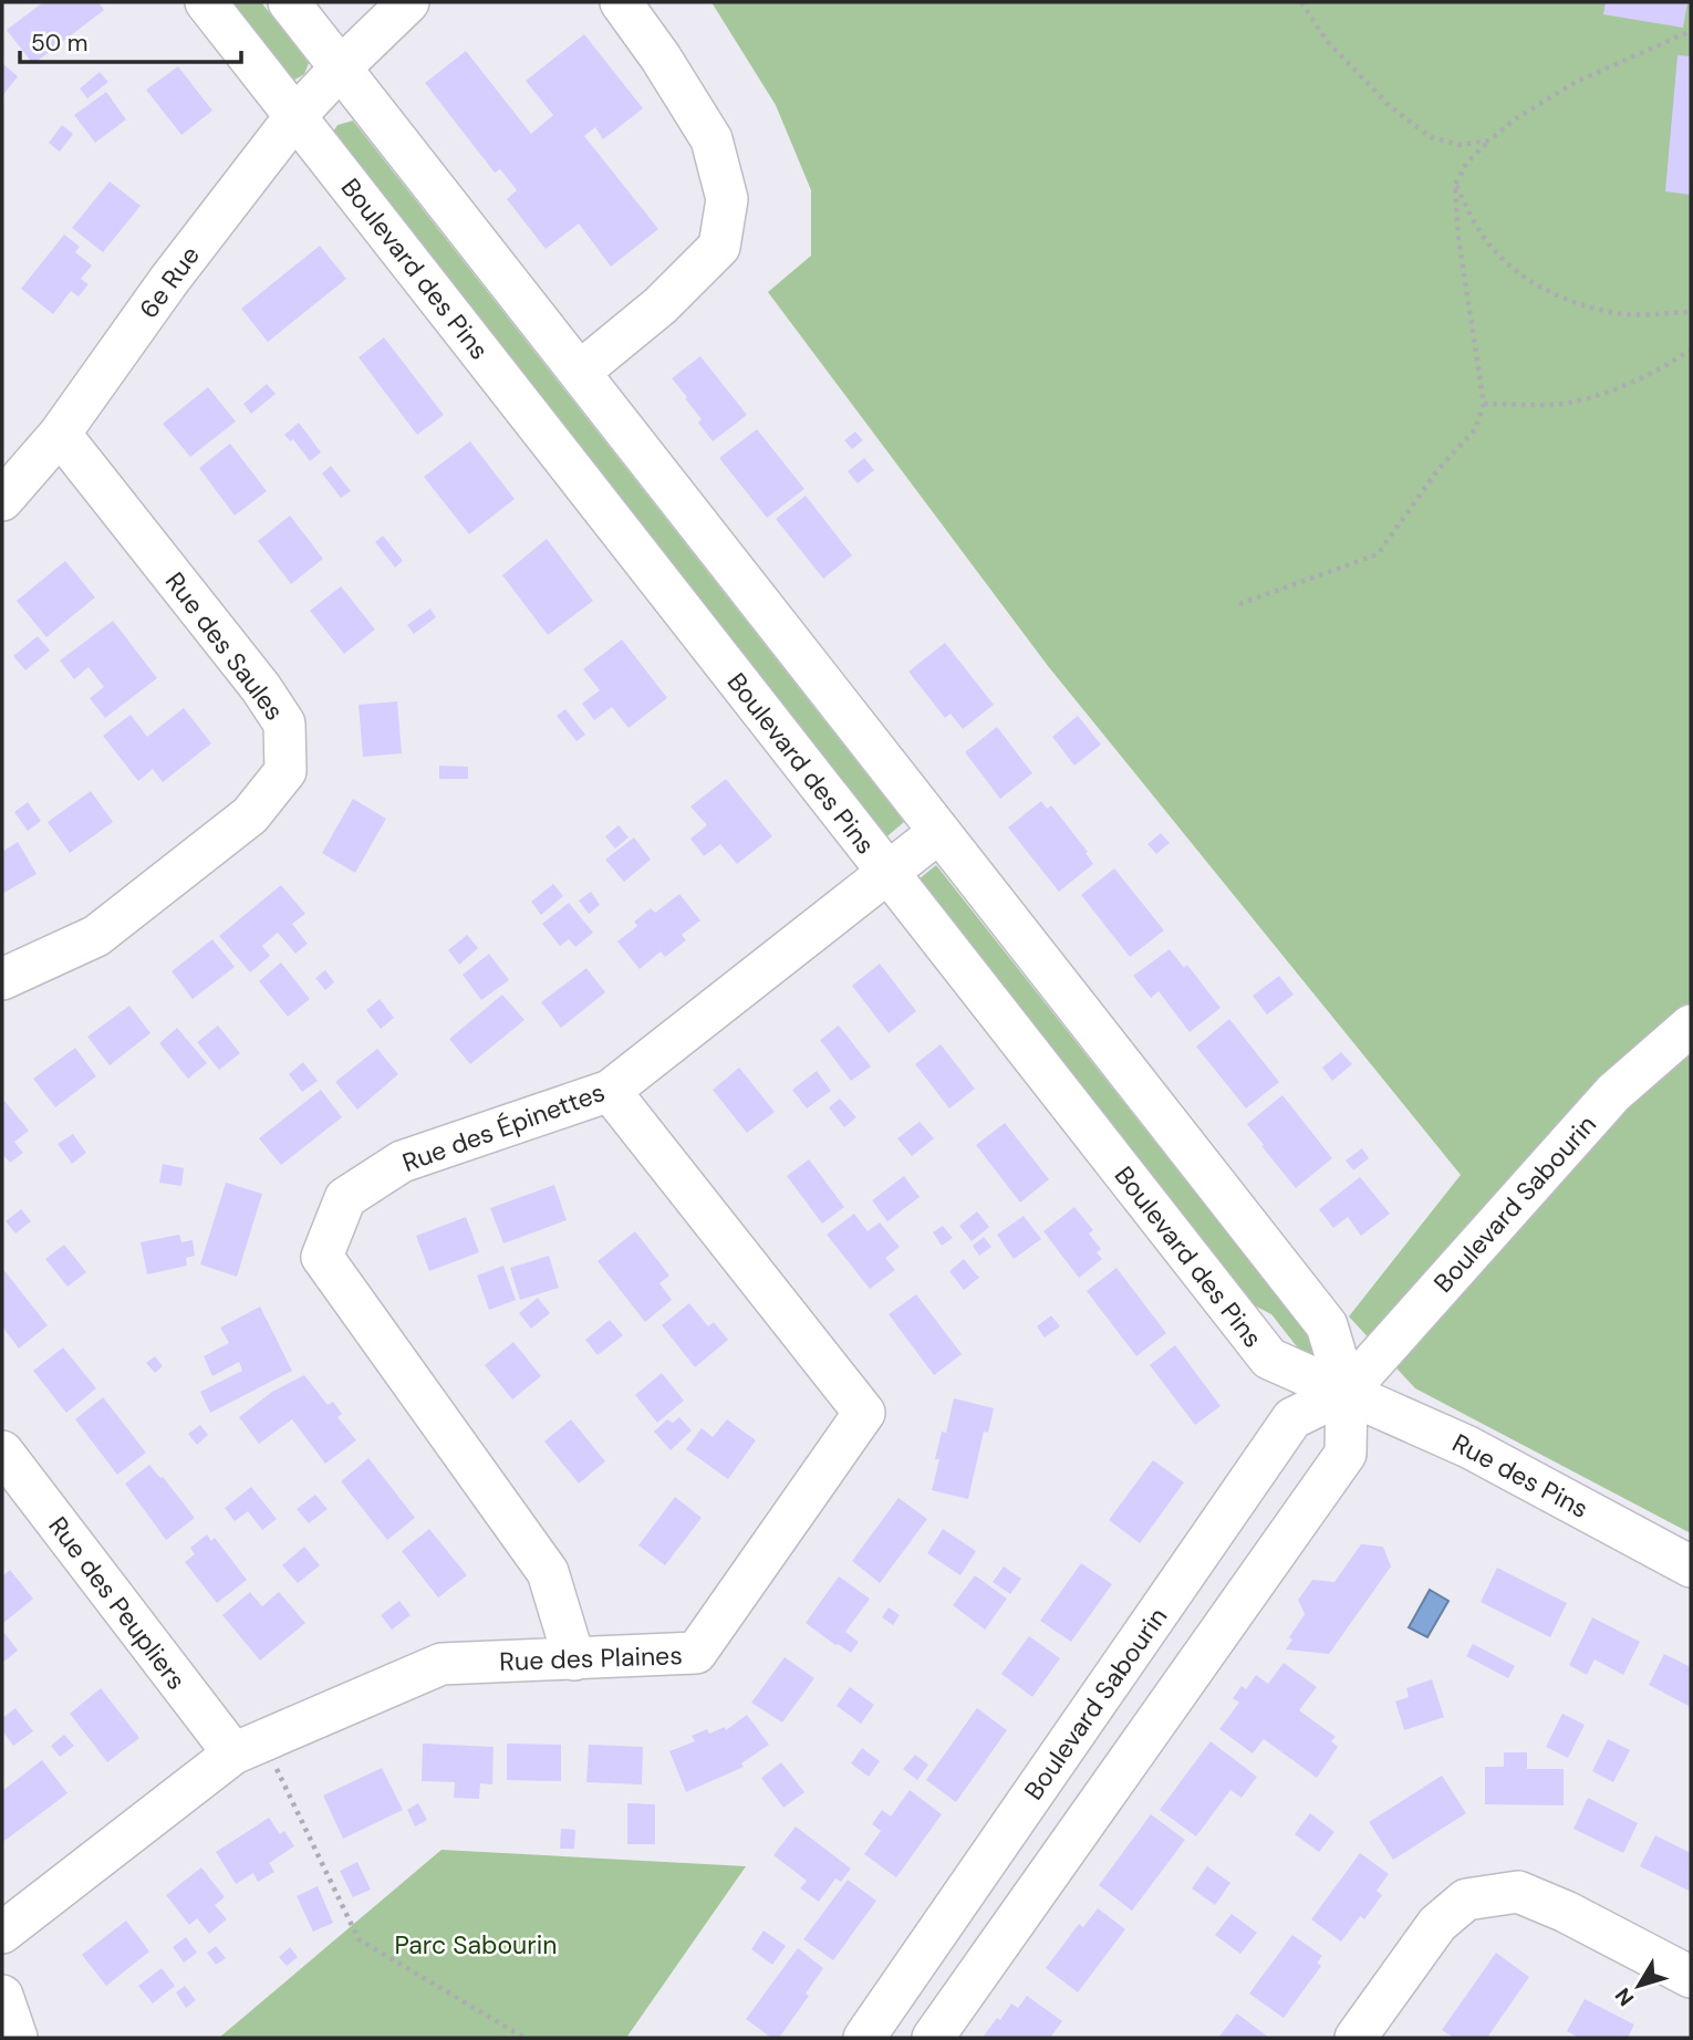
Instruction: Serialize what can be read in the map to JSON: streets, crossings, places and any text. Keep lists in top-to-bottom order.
{
  "streets": {
    "street": [
      "Boulevard des Pins",
      "6e Rue",
      "Rue des Saules",
      "Rue des Épinettes",
      "Boulevard Sabourin",
      "Rue des Pins",
      "Rue des Peupliers",
      "Rue des Plaines"
    ]
  },
  "crossings": [
    ["Boulevard des Pins", "6e Rue"],
    ["Boulevard des Pins", "Rue des Épinettes"],
    ["Boulevard des Pins", "Boulevard Sabourin"],
    ["Boulevard des Pins", "Rue des Pins"],
    ["6e Rue", "Rue des Saules"],
    ["Rue des Épinettes", "Rue des Plaines"],
    ["Boulevard Sabourin", "Rue des Pins"],
    ["Rue des Peupliers", "Rue des Plaines"]
  ],
  "parks": ["Parc Sabourin"],
  "scale_bar": "50 m",
  "north": "bottom left"
}
